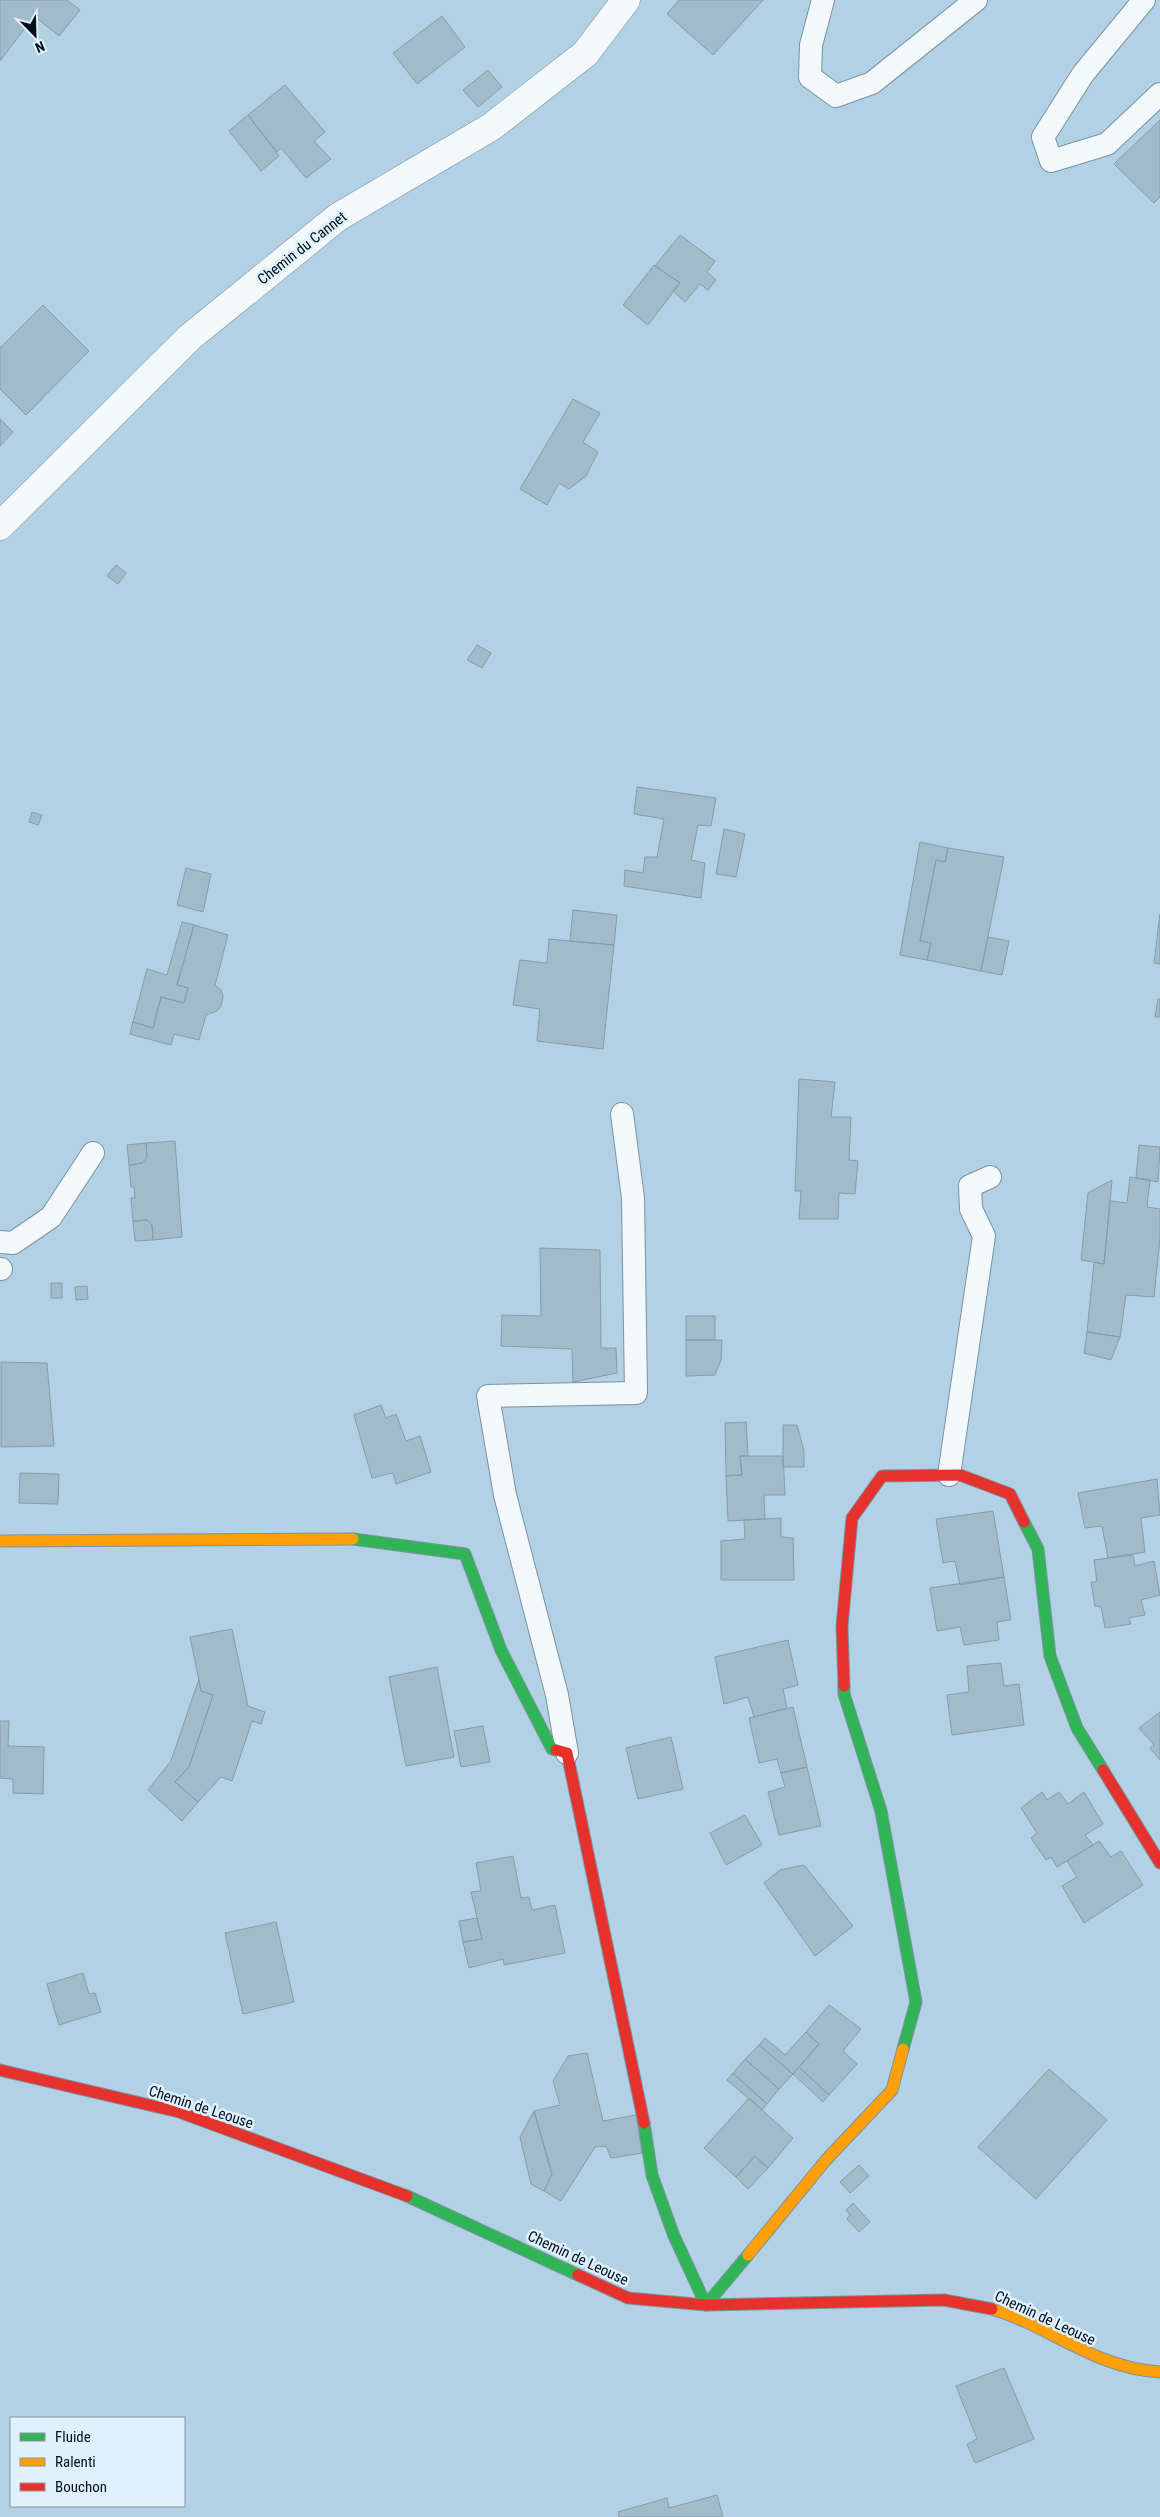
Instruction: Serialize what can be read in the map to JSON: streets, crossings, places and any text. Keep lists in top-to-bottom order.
{
  "streets": {
    "street": ["Chemin du Cannet", "Chemin de Leouse"]
  },
  "legend": ["Fluide", "Ralenti", "Bouchon"],
  "north": "bottom right"
}
